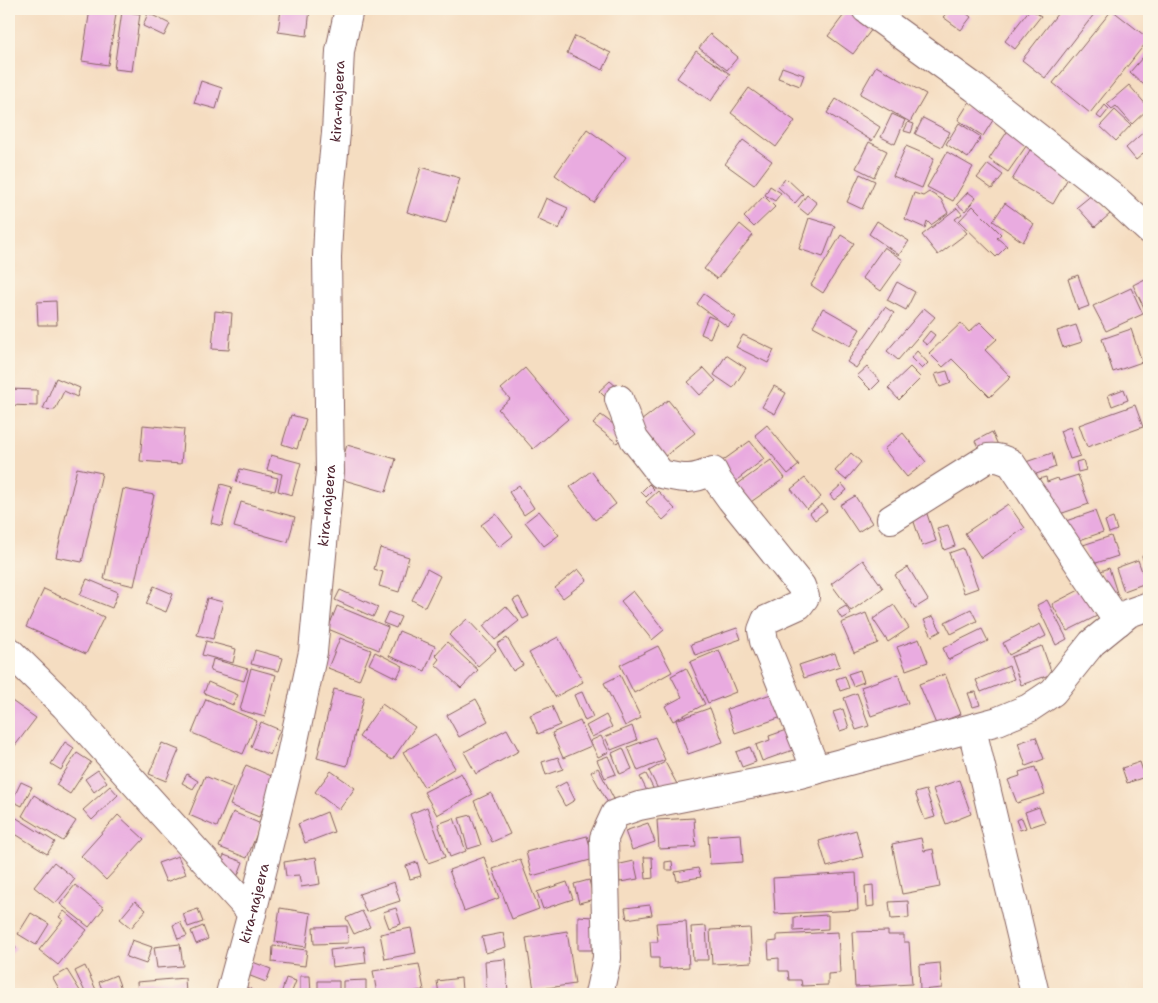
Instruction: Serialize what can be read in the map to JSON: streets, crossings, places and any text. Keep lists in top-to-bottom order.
{
  "streets": {
    "street": ["kira-najeera"]
  }
}
